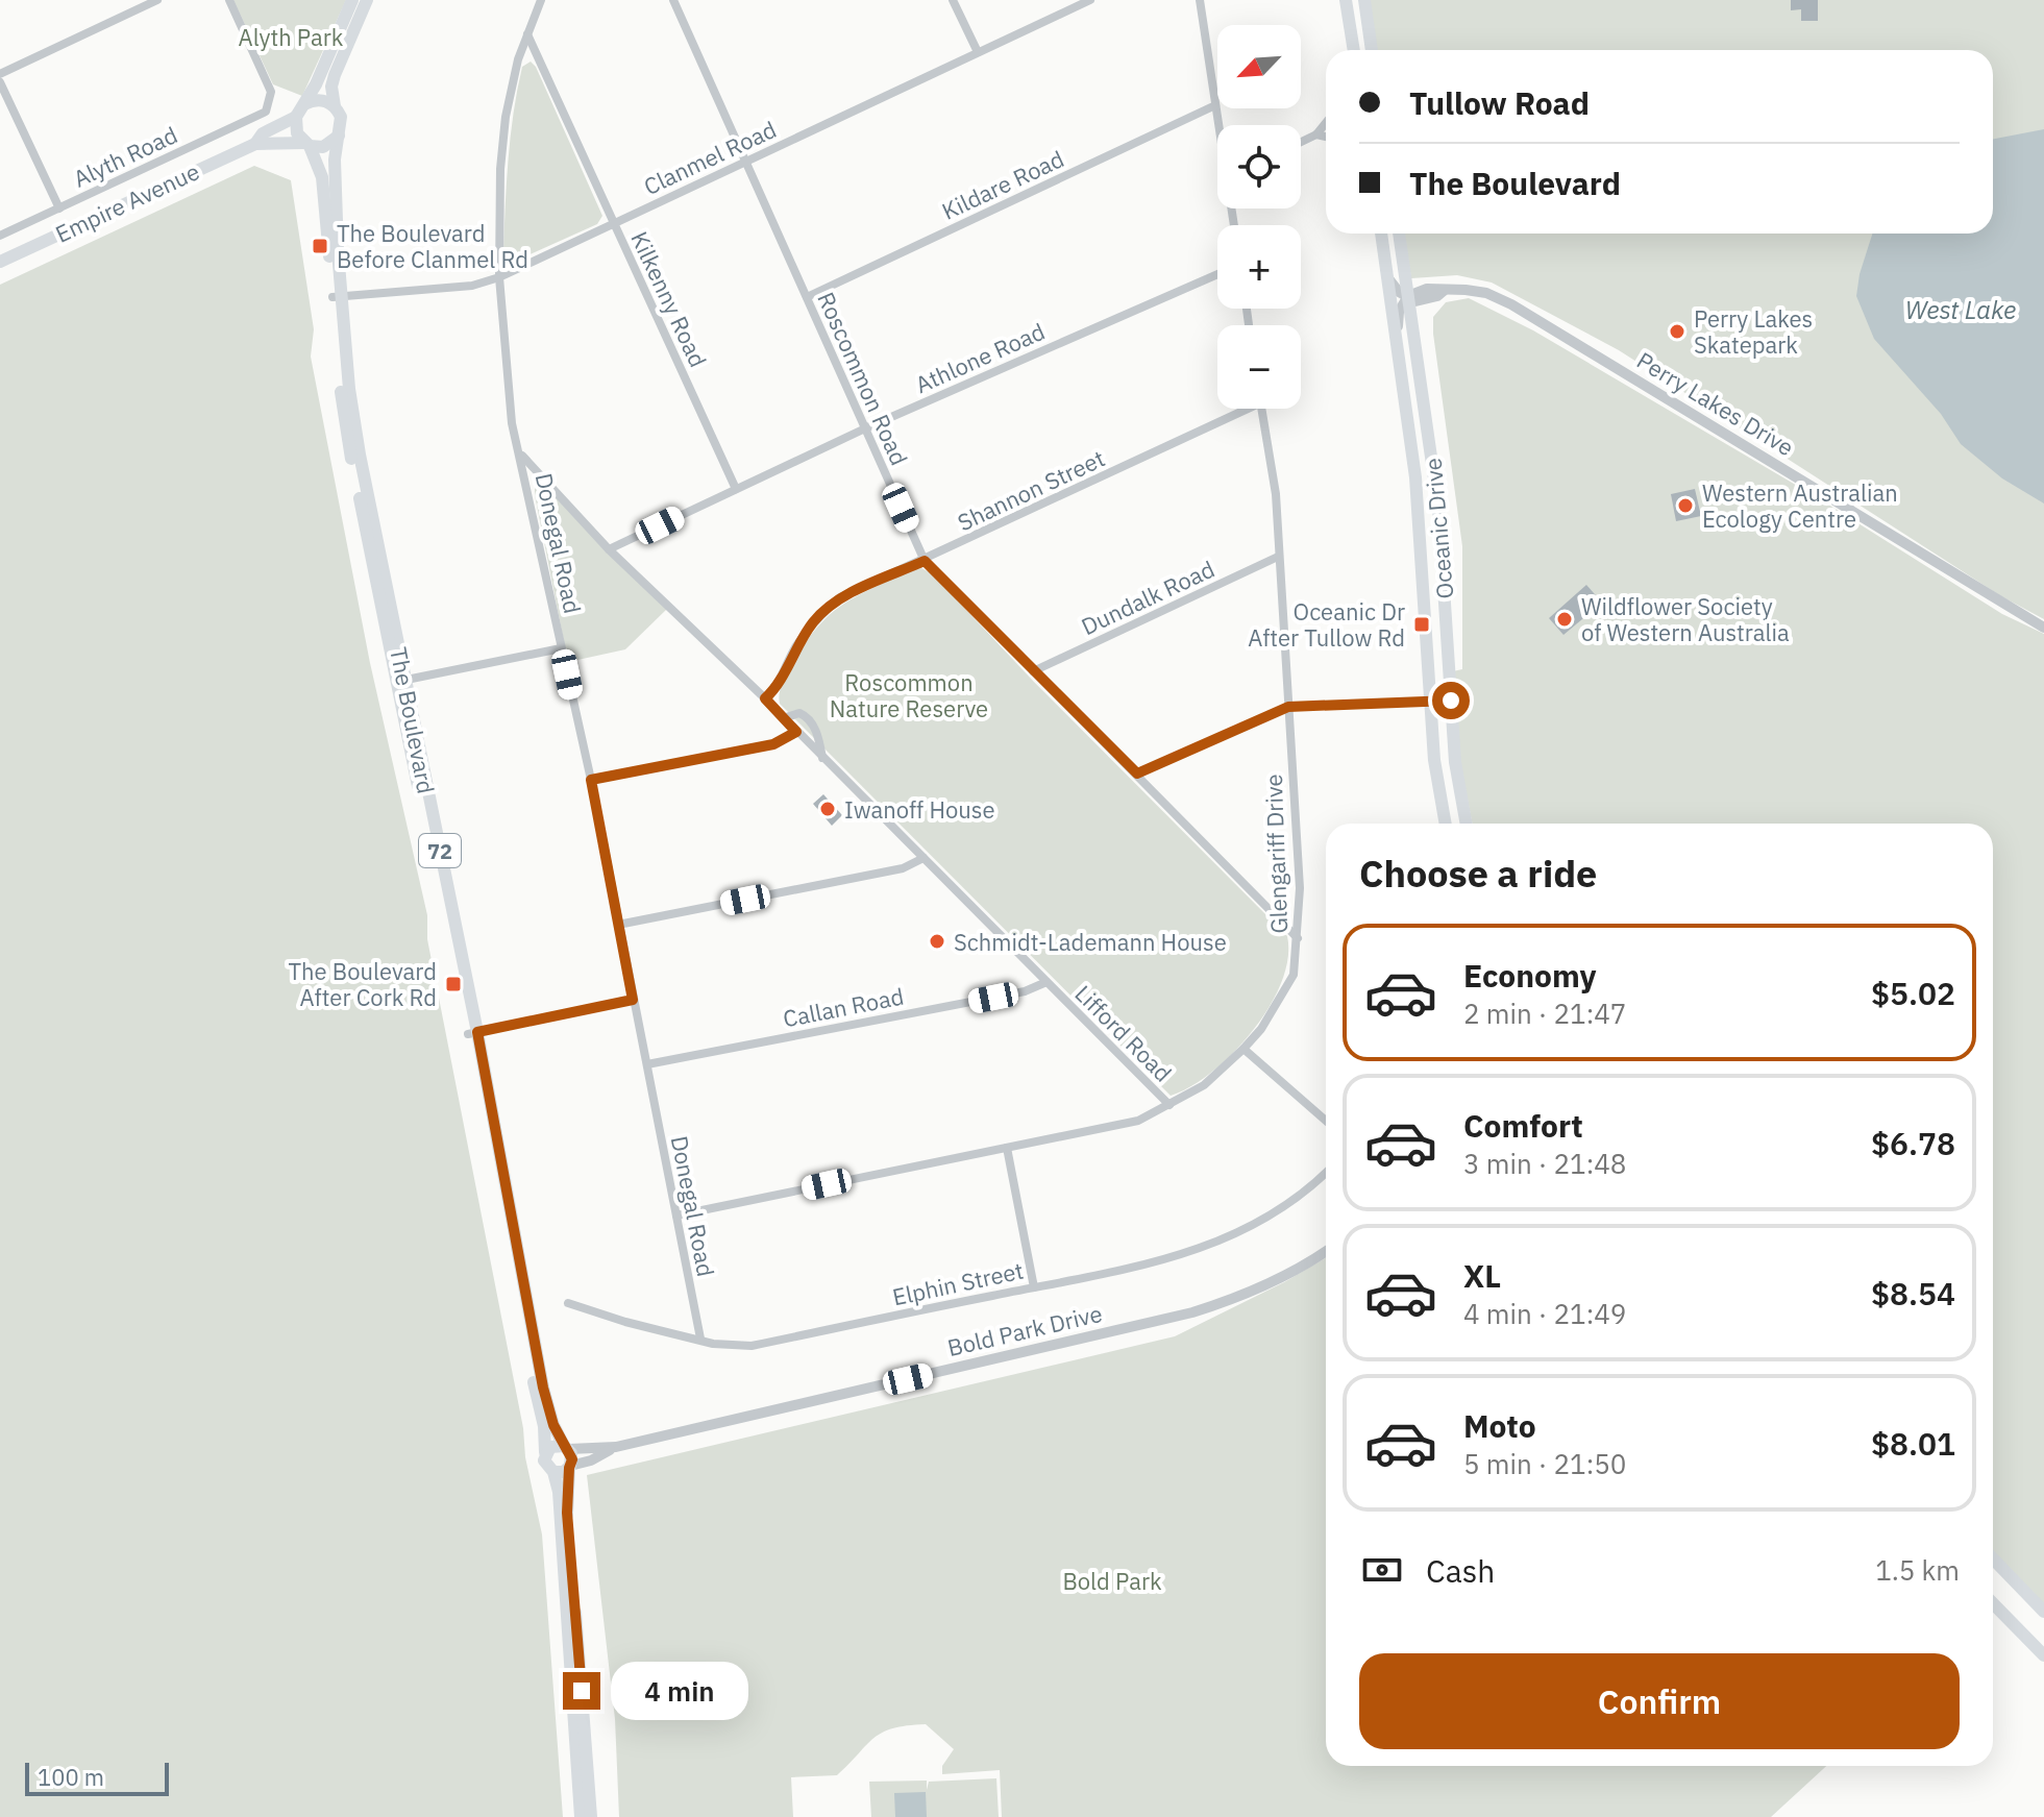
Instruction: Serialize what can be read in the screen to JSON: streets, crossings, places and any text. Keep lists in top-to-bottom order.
{
  "streets": {
    "main road": [
      "Empire Avenue",
      "Oceanic Drive",
      "The Boulevard",
      "72"
    ],
    "street": [
      "Alyth Road",
      "Clanmel Road",
      "Kildare Road",
      "Kilkenny Road",
      "Athlone Road",
      "Roscommon Road",
      "Perry Lakes Drive",
      "Shannon Street",
      "Donegal Road",
      "Dundalk Road",
      "Glengariff Drive",
      "Callan Road",
      "Lifford Road",
      "Elphin Street",
      "Bold Park Drive"
    ]
  },
  "crossings": [
    ["Clanmel Road", "Kilkenny Road"],
    ["Clanmel Road", "Roscommon Road"],
    ["Clanmel Road", "Donegal Road"],
    ["Clanmel Road", "The Boulevard"],
    ["Kildare Road", "Roscommon Road"],
    ["Empire Avenue", "The Boulevard"],
    ["Empire Avenue", "72"],
    ["Kilkenny Road", "Athlone Road"],
    ["Kilkenny Road", "Donegal Road"],
    ["Athlone Road", "Roscommon Road"],
    ["Athlone Road", "Lifford Road"],
    ["Roscommon Road", "Shannon Street"],
    ["Roscommon Road", "Dundalk Road"],
    ["Roscommon Road", "Glengariff Drive"],
    ["Perry Lakes Drive", "Oceanic Drive"],
    ["Shannon Street", "Lifford Road"],
    ["Donegal Road", "Glengariff Drive"],
    ["Donegal Road", "Callan Road"],
    ["Donegal Road", "Lifford Road"],
    ["Donegal Road", "Elphin Street"],
    ["Dundalk Road", "Glengariff Drive"],
    ["The Boulevard", "72"],
    ["The Boulevard", "Bold Park Drive"],
    ["Glengariff Drive", "Lifford Road"],
    ["Callan Road", "Lifford Road"]
  ],
  "water": ["West Lake"],
  "parks": ["Alyth Park", "Roscommon Nature Reserve", "Bold Park"],
  "places": {
    "transit": ["The Boulevard Before Clanmel Rd", "Oceanic Dr After Tullow Rd", "The Boulevard After Cork Rd"],
    "other": [
      "Perry Lakes Skatepark",
      "Western Australian Ecology Centre",
      "Wildflower Society of Western Australia",
      "Iwanoff House",
      "Schmidt-Lademann House"
    ]
  },
  "scale_bar": "100 m",
  "north": "bottom left",
  "page": {
    "map_buttons": ["+", "−"],
    "banner": ["Tullow Road", "The Boulevard"],
    "heading": "Choose a ride",
    "list": [
      {
        "name": "Economy",
        "note": "2 min · 21:47",
        "value": "$5.02"
      },
      {
        "name": "Comfort",
        "note": "3 min · 21:48",
        "value": "$6.78"
      },
      {
        "name": "XL",
        "note": "4 min · 21:49",
        "value": "$8.54"
      },
      {
        "name": "Moto",
        "note": "5 min · 21:50",
        "value": "$8.01"
      }
    ],
    "pay": ["Cash", "1.5 km"],
    "buttons": "Confirm",
    "bubble": "4 min",
    "scale": "100 m"
  }
}
